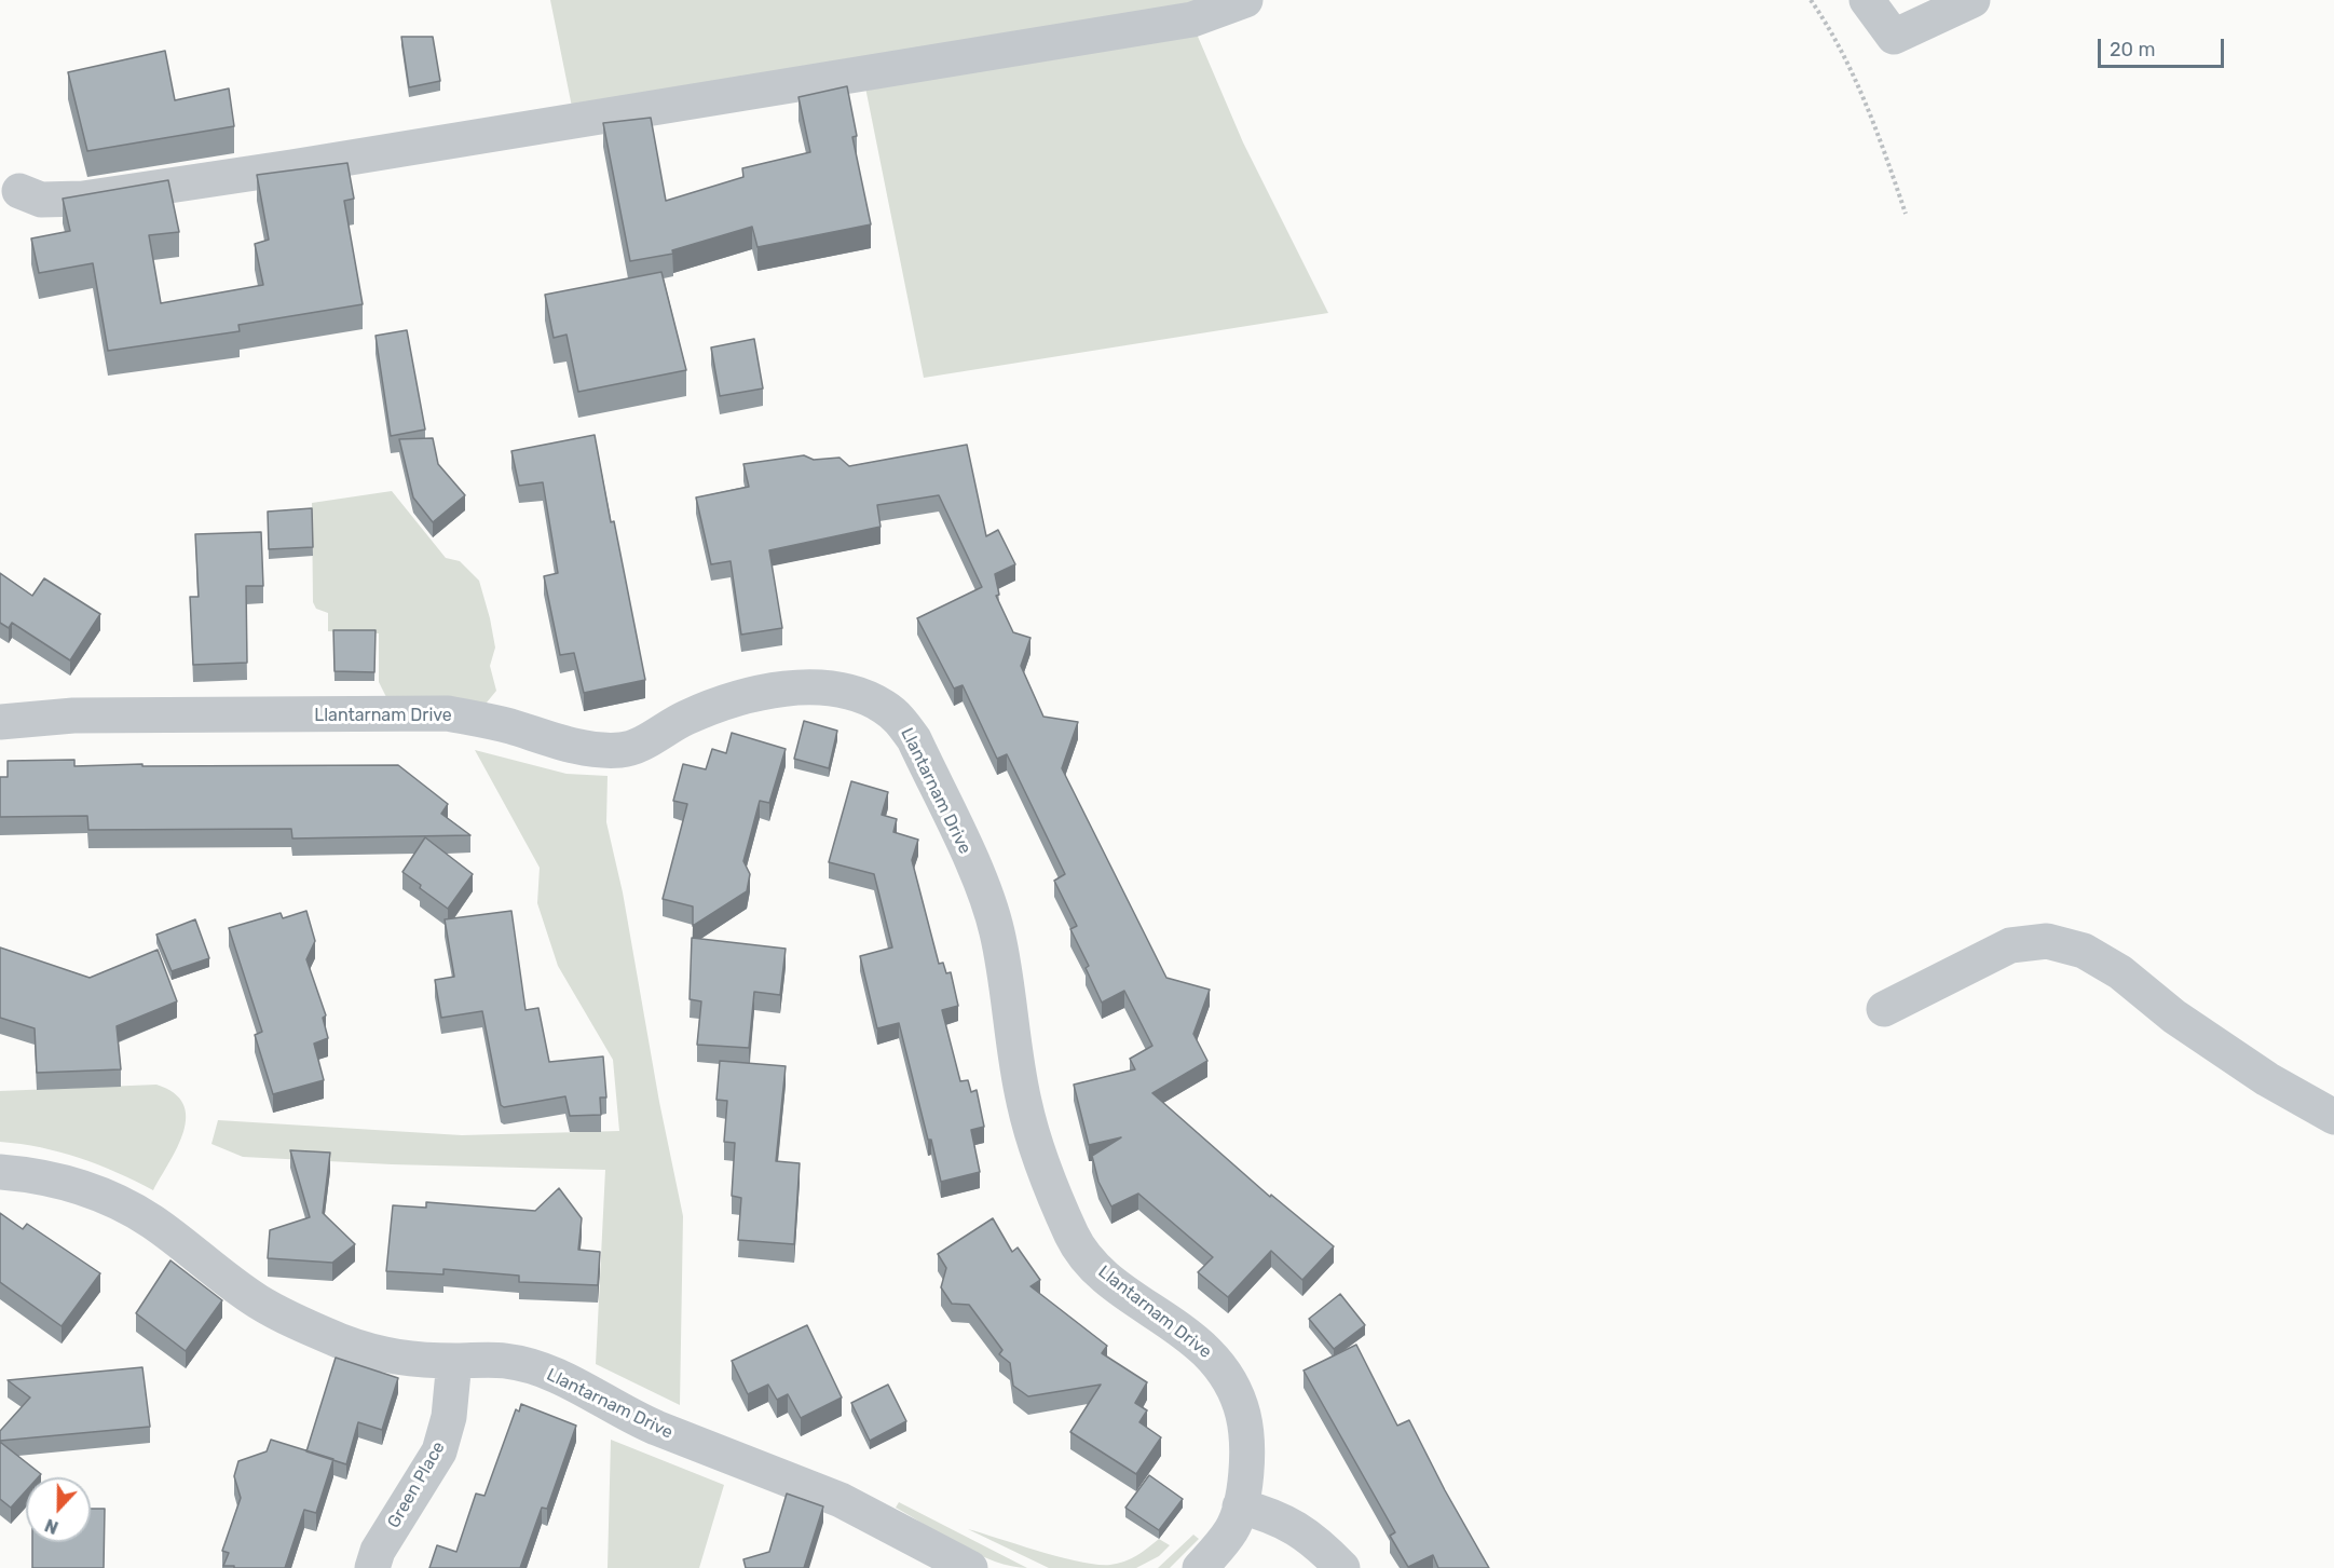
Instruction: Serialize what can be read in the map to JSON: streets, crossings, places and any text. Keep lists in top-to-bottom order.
{
  "streets": {
    "street": ["Llantarnam Drive", "Green Place"]
  },
  "crossings": [
    ["Llantarnam Drive", "Green Place"]
  ],
  "scale_bar": "20 m",
  "north": "bottom"
}
